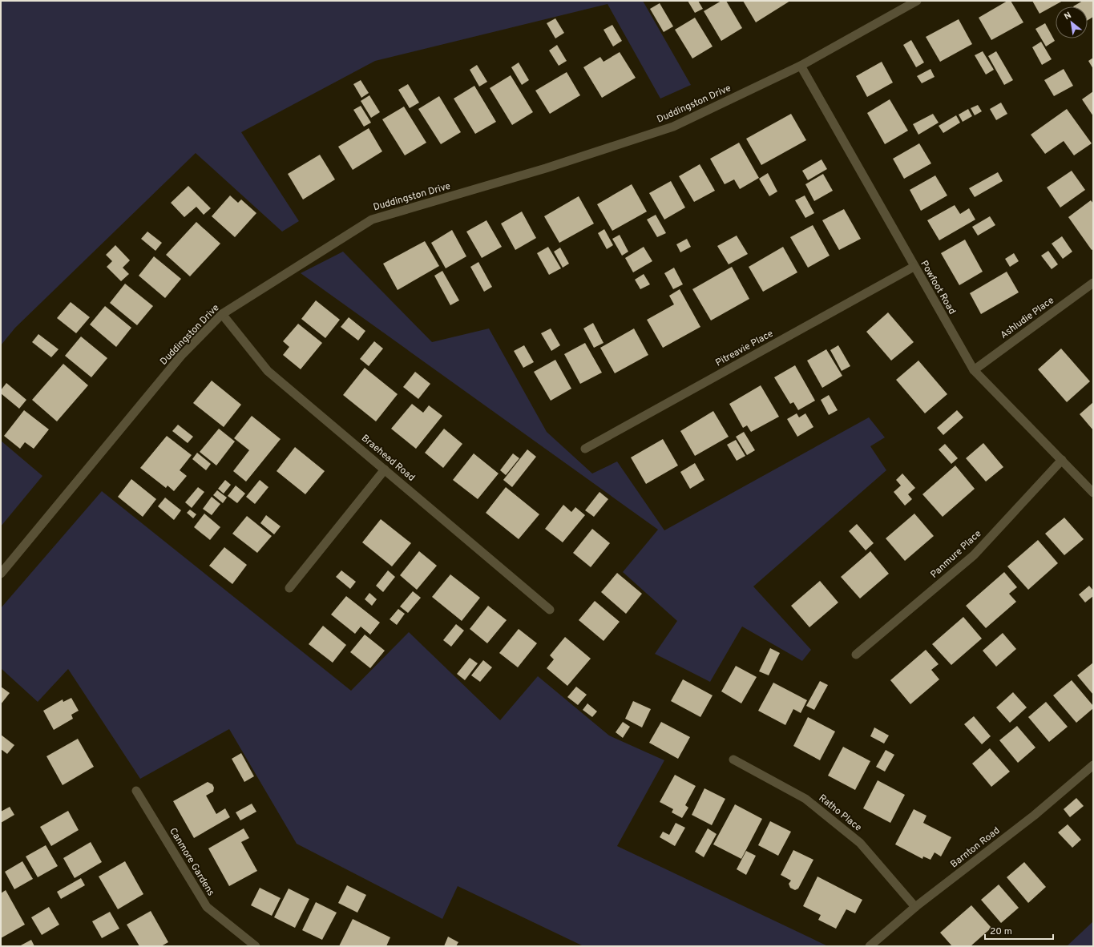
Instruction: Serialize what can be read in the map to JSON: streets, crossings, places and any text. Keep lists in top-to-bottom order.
{
  "streets": {
    "street": [
      "Duddingston Drive",
      "Powfoot Road",
      "Ashludie Place",
      "Pitreavie Place",
      "Braehead Road",
      "Panmure Place",
      "Ratho Place",
      "Barnton Road",
      "Canmore Gardens"
    ]
  },
  "crossings": [
    ["Duddingston Drive", "Powfoot Road"],
    ["Duddingston Drive", "Braehead Road"],
    ["Powfoot Road", "Ashludie Place"],
    ["Powfoot Road", "Pitreavie Place"],
    ["Powfoot Road", "Panmure Place"],
    ["Ratho Place", "Barnton Road"]
  ],
  "scale_bar": "20 m",
  "north": "top left"
}
